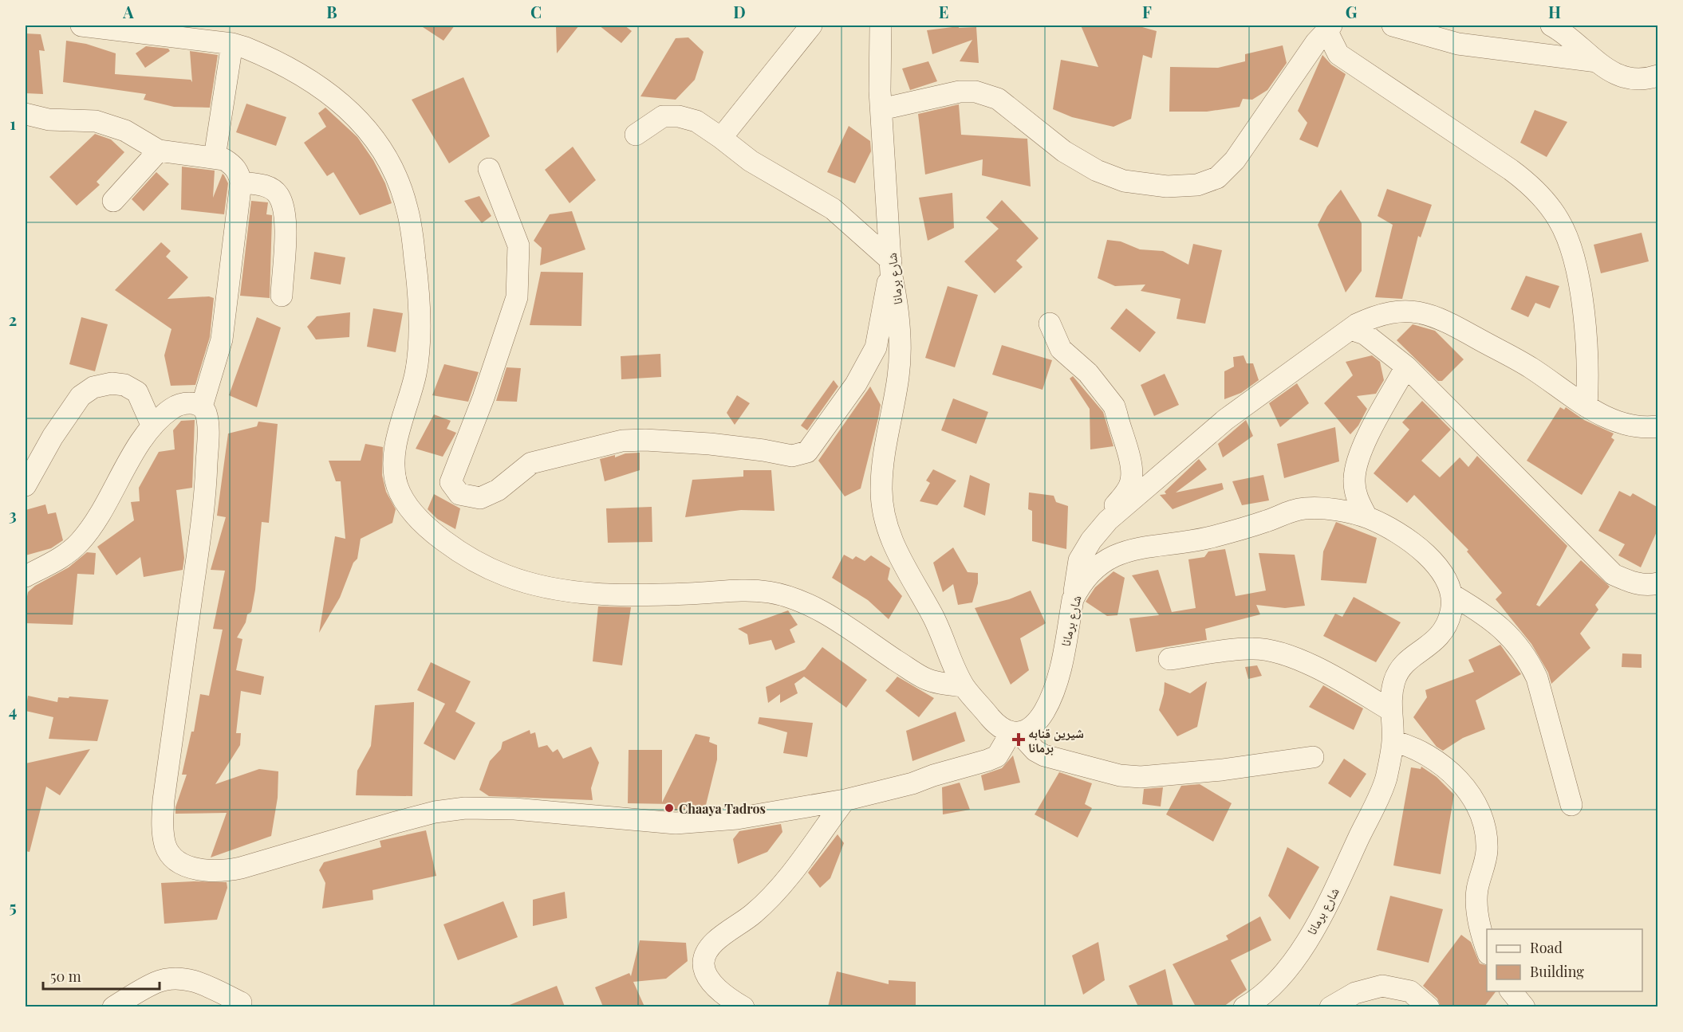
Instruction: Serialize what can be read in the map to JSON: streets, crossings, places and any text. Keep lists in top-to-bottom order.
{
  "streets": {
    "street": ["شارع برمانا"]
  },
  "places": {
    "health": ["شيرين قنابه برمانا"],
    "other": ["Chaaya Tadros"]
  },
  "legend": ["Road", "Building"],
  "scale_bar": "50 m",
  "grid": {
    "columns": [
      "A",
      "B",
      "C",
      "D",
      "E",
      "F",
      "G",
      "H"
    ],
    "rows": [
      "1",
      "2",
      "3",
      "4",
      "5"
    ]
  }
}
